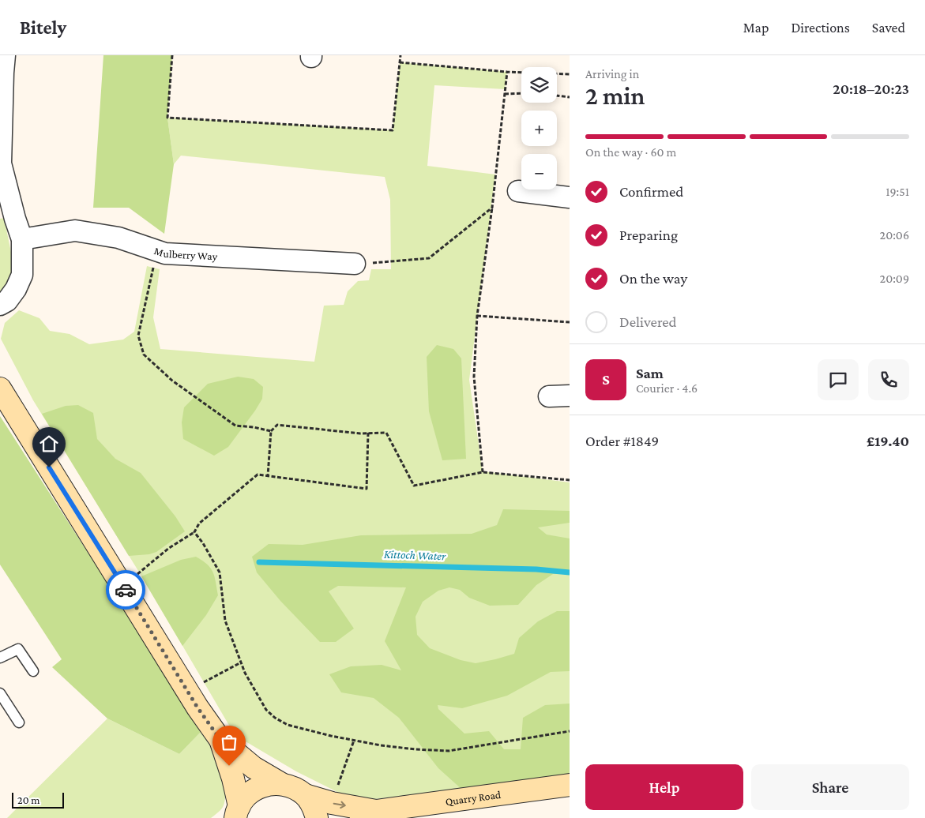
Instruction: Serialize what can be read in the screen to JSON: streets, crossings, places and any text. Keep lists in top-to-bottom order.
{
  "streets": {
    "street": ["Mulberry Way", "Quarry Road"]
  },
  "water": ["Kittoch Water"],
  "scale_bar": "20 m",
  "page": {
    "header": "Bitely",
    "nav": ["Map", "Directions", "Saved"],
    "heading": ["2 min", "Arriving in", "20:18–20:23"],
    "panel": [
      "Sam",
      "Courier · 4.6",
      "Order #1849",
      "£19.40"
    ],
    "map_buttons": ["+", "−"],
    "bar": "On the way · 60 m",
    "list": [
      ["Confirmed", "19:51"],
      ["Preparing", "20:06"],
      ["On the way", "20:09"],
      "Delivered"
    ],
    "round": "S",
    "buttons": ["Help", "Share"],
    "scale": "20 m"
  }
}
